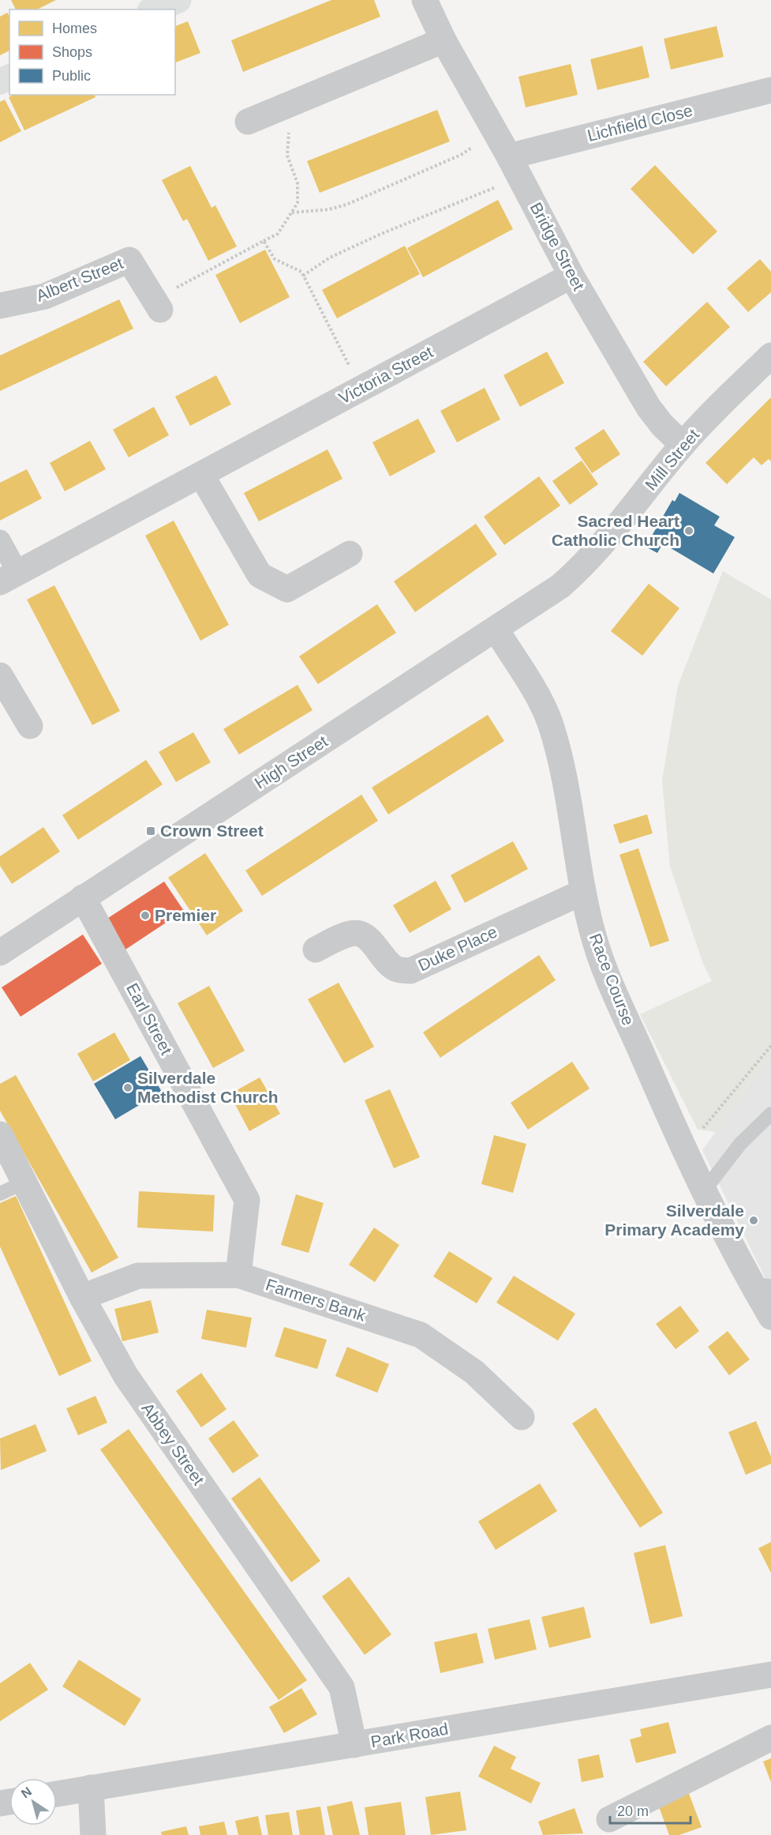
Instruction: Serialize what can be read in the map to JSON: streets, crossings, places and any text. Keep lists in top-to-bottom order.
{
  "streets": {
    "street": [
      "Lichfield Close",
      "Bridge Street",
      "Albert Street",
      "Victoria Street",
      "Mill Street",
      "High Street",
      "Duke Place",
      "Race Course",
      "Earl Street",
      "Farmers Bank",
      "Abbey Street",
      "Park Road"
    ]
  },
  "crossings": [
    ["Lichfield Close", "Bridge Street"],
    ["Bridge Street", "Victoria Street"],
    ["Bridge Street", "Mill Street"],
    ["Mill Street", "High Street"],
    ["High Street", "Race Course"],
    ["High Street", "Earl Street"],
    ["Duke Place", "Race Course"],
    ["Earl Street", "Farmers Bank"],
    ["Farmers Bank", "Abbey Street"],
    ["Abbey Street", "Park Road"]
  ],
  "places": {
    "other": [
      "Sacred Heart Catholic Church",
      "Premier",
      "Silverdale Methodist Church",
      "Silverdale Primary Academy"
    ],
    "transit": ["Crown Street"]
  },
  "legend": ["Homes", "Shops", "Public"],
  "scale_bar": "20 m",
  "north": "top left"
}
